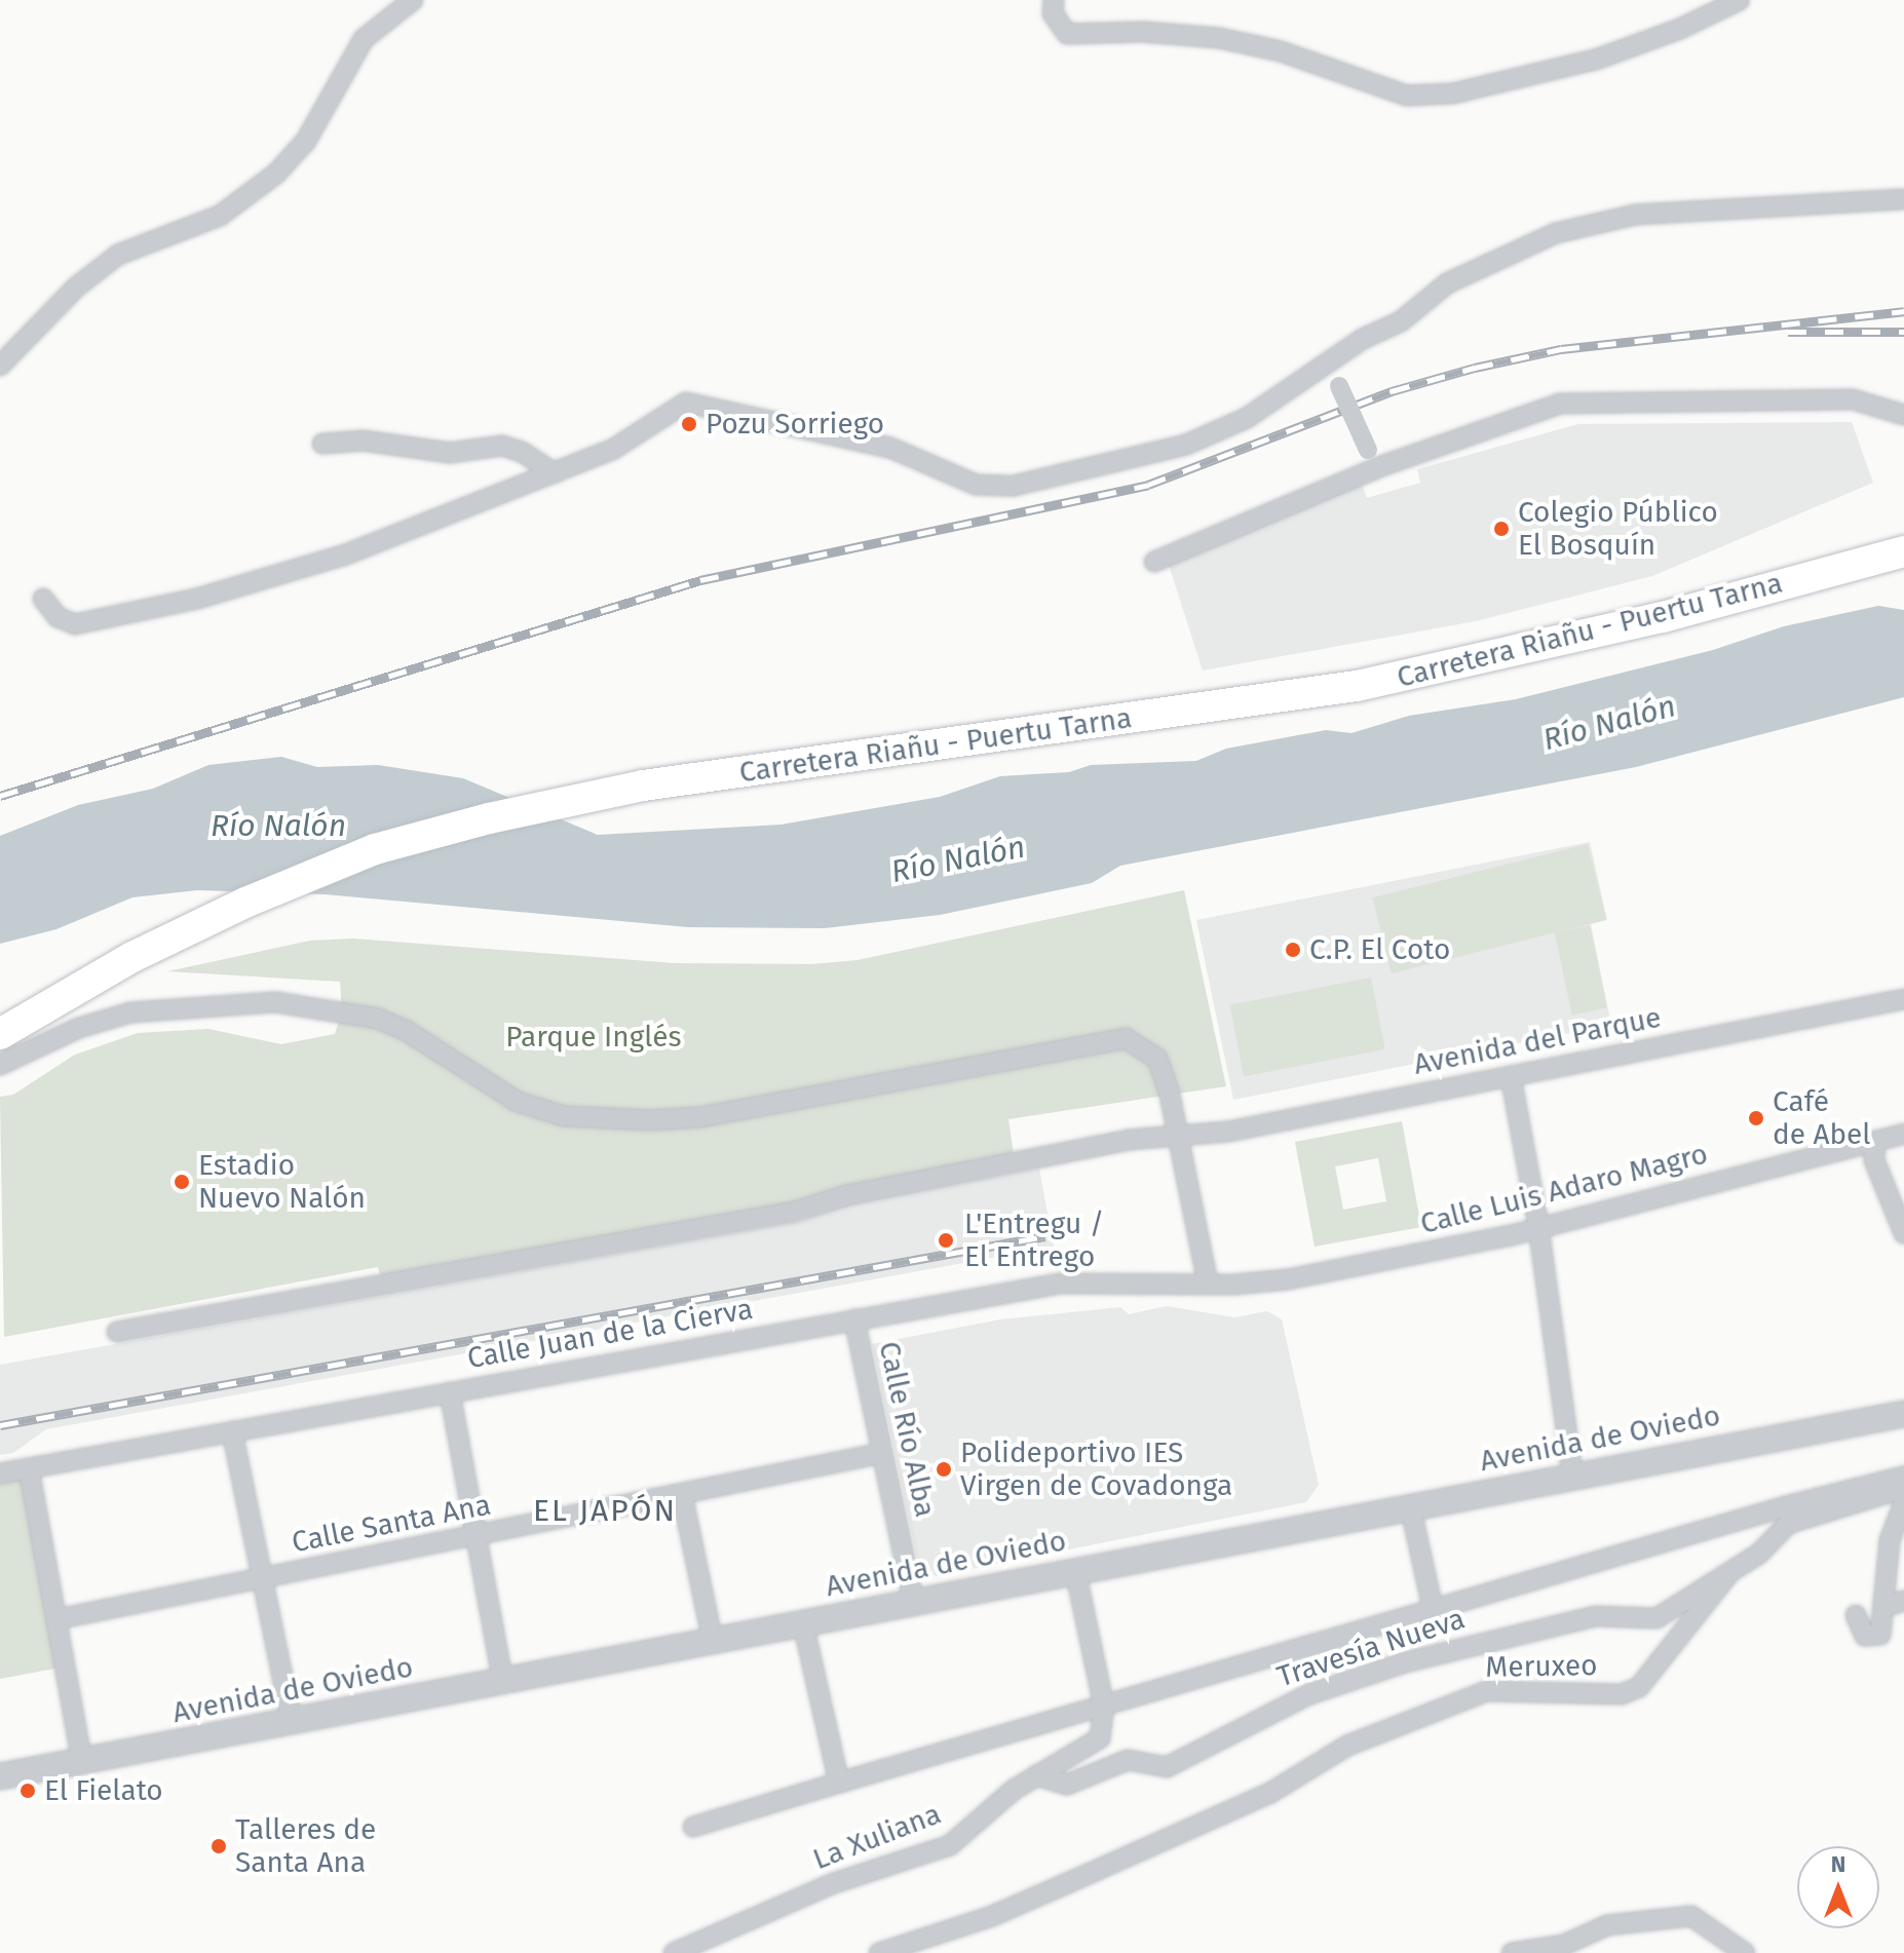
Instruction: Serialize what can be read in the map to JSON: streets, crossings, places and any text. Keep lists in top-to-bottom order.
{
  "streets": {
    "main road": ["Carretera Riañu - Puertu Tarna"],
    "street": [
      "Avenida del Parque",
      "Calle Luis Adaro Magro",
      "Calle Juan de la Cierva",
      "Calle Río Alba",
      "Avenida de Oviedo",
      "Calle Santa Ana",
      "Travesía Nueva",
      "Meruxeo",
      "La Xuliana"
    ]
  },
  "crossings": [
    ["Calle Luis Adaro Magro", "Calle Juan de la Cierva"],
    ["Calle Juan de la Cierva", "Calle Río Alba"],
    ["Calle Río Alba", "Avenida de Oviedo"],
    ["Calle Río Alba", "Calle Santa Ana"],
    ["Travesía Nueva", "Meruxeo"],
    ["Travesía Nueva", "La Xuliana"]
  ],
  "districts": ["EL JAPÓN"],
  "water": ["Río Nalón"],
  "parks": ["Parque Inglés"],
  "places": [
    "Pozu Sorriego",
    "Colegio Público El Bosquín",
    "C.P. El Coto",
    "Café de Abel",
    "Estadio Nuevo Nalón",
    "L'Entregu / El Entrego",
    "Polideportivo IES Virgen de Covadonga",
    "El Fielato",
    "Talleres de Santa Ana"
  ],
  "north": "top"
}
